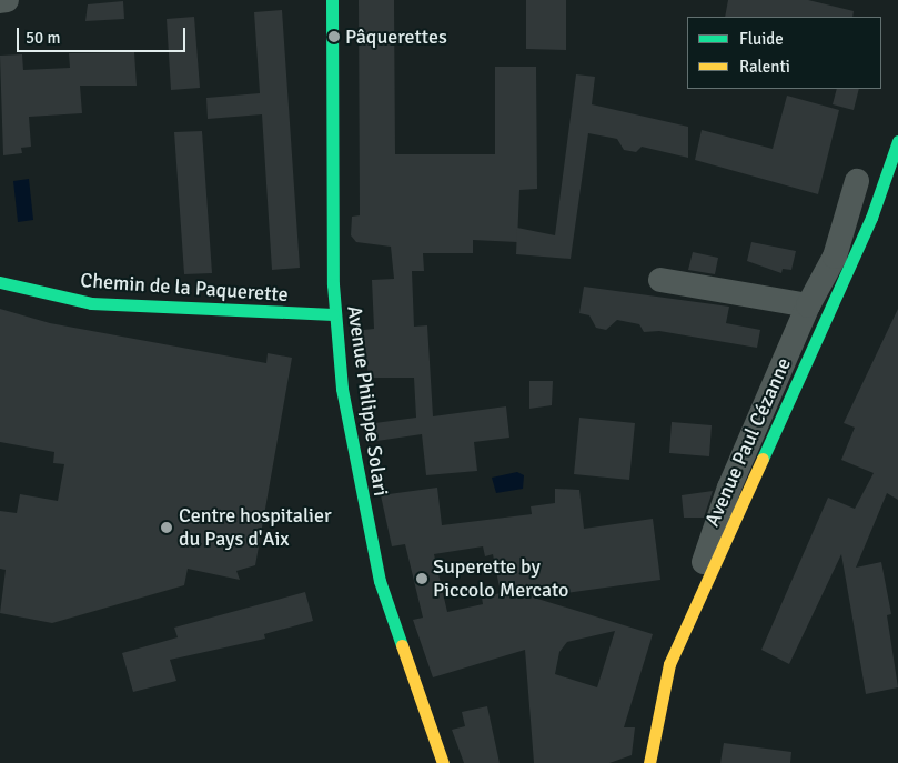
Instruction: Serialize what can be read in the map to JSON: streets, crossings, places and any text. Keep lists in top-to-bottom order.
{
  "streets": {
    "street": ["Chemin de la Paquerette", "Avenue Philippe Solari", "Avenue Paul Cézanne"]
  },
  "crossings": [
    ["Chemin de la Paquerette", "Avenue Philippe Solari"]
  ],
  "places": ["Pâquerettes", "Centre hospitalier du Pays d'Aix", "Superette by Piccolo Mercato"],
  "legend": ["Fluide", "Ralenti"],
  "scale_bar": "50 m"
}
